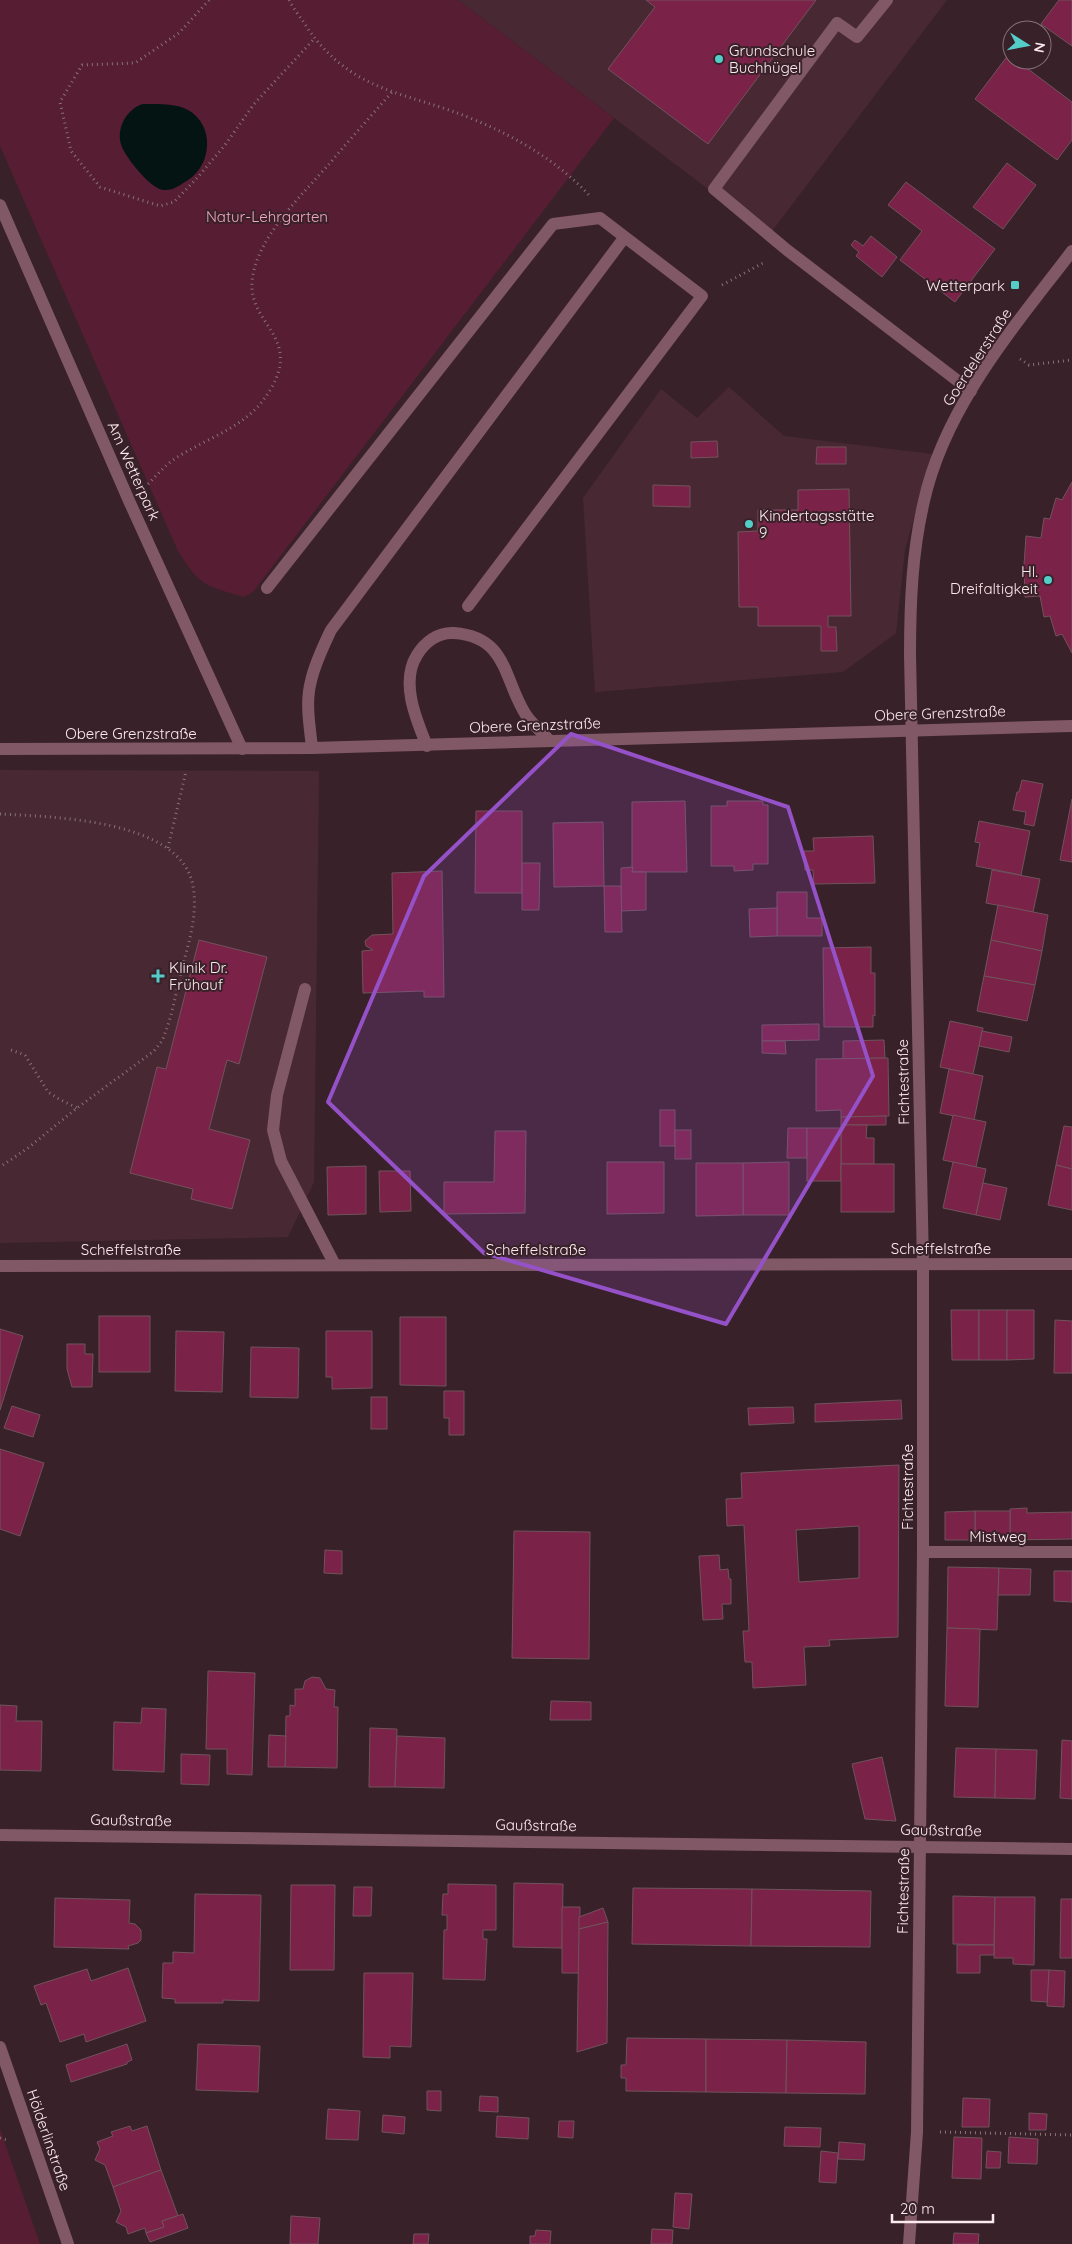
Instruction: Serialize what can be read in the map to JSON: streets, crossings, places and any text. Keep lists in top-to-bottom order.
{
  "streets": {
    "street": [
      "Goerdelerstraße",
      "Am Wetterpark",
      "Obere Grenzstraße",
      "Fichtestraße",
      "Scheffelstraße",
      "Mistweg",
      "Gaußstraße",
      "Hölderlinstraße"
    ]
  },
  "crossings": [
    ["Goerdelerstraße", "Obere Grenzstraße"],
    ["Goerdelerstraße", "Fichtestraße"],
    ["Am Wetterpark", "Obere Grenzstraße"],
    ["Obere Grenzstraße", "Fichtestraße"],
    ["Fichtestraße", "Scheffelstraße"],
    ["Fichtestraße", "Mistweg"],
    ["Fichtestraße", "Gaußstraße"]
  ],
  "parks": ["Natur-Lehrgarten"],
  "places": {
    "other": ["Grundschule Buchhügel", "Kindertagsstätte 9", "Hl. Dreifaltigkeit"],
    "transit": ["Wetterpark"],
    "health": ["Klinik Dr. Frühauf"]
  },
  "scale_bar": "20 m",
  "north": "right"
}
